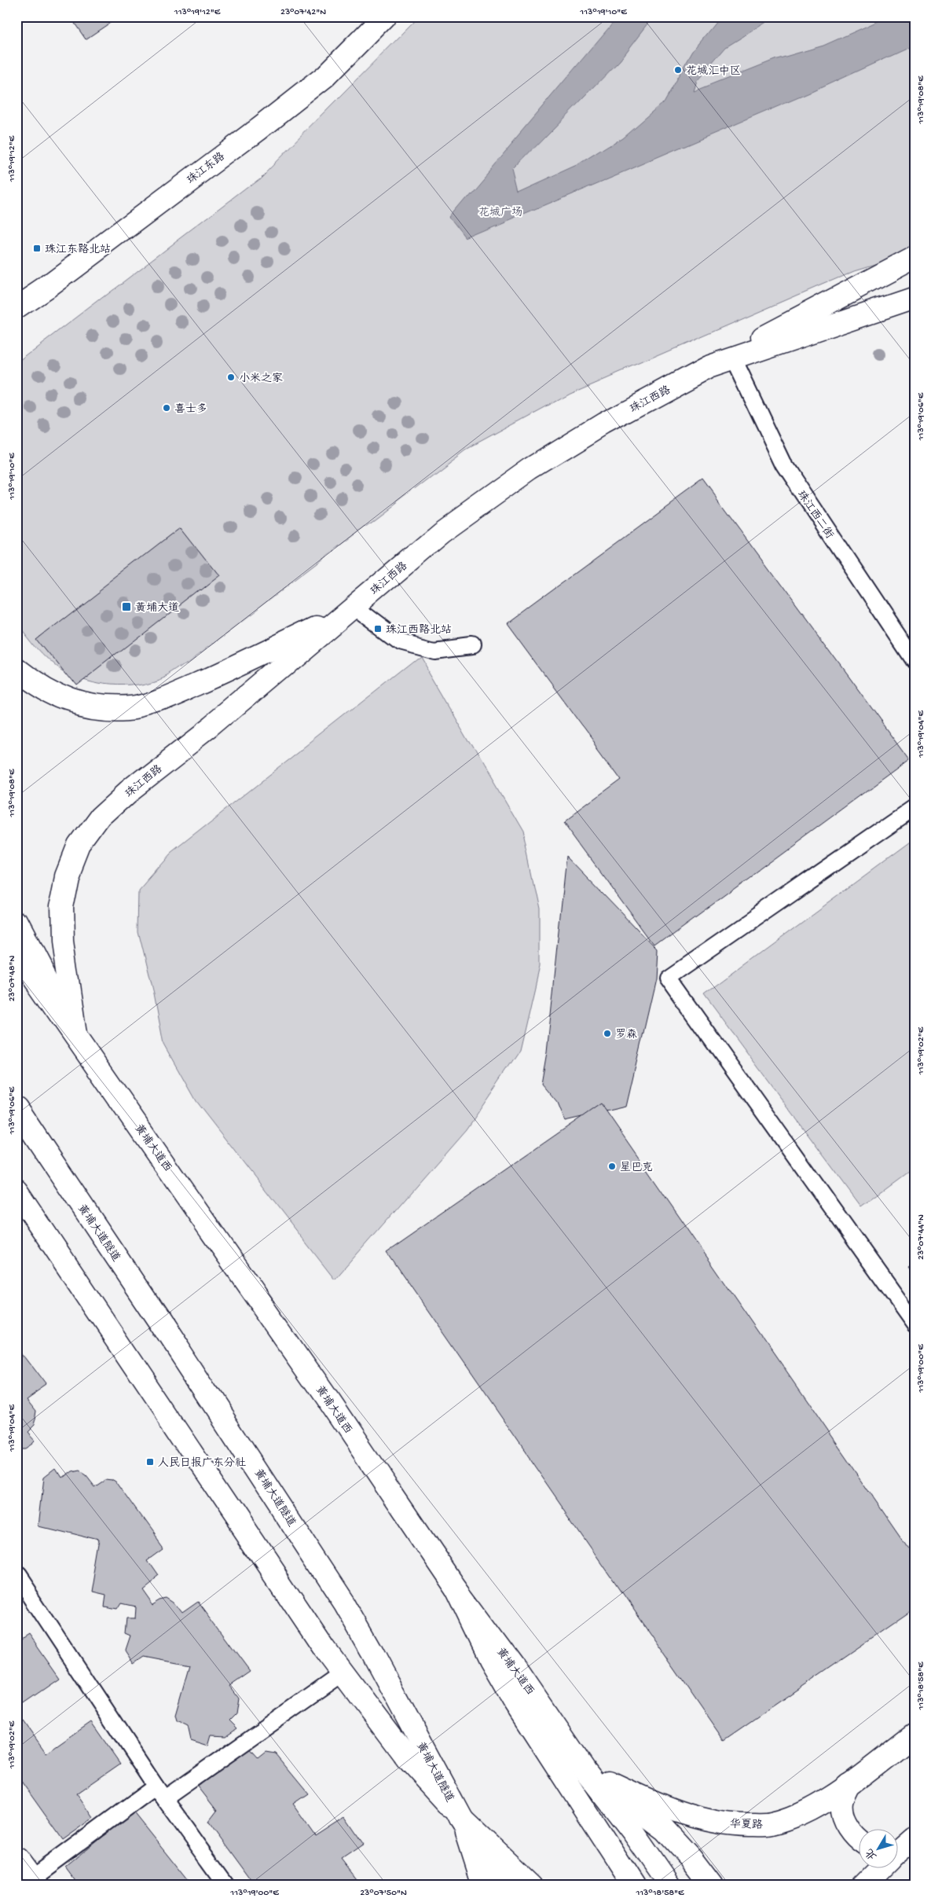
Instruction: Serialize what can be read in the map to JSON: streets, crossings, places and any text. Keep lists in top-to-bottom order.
{
  "streets": {
    "main road": [
      "珠江东路",
      "珠江西路",
      "黄埔大道西",
      "黄埔大道隧道",
      "华夏路"
    ],
    "lane": ["珠江西二街"]
  },
  "crossings": [
    ["珠江西路", "珠江西二街"],
    ["珠江西路", "黄埔大道西"],
    ["黄埔大道西", "华夏路"]
  ],
  "parks": ["花城广场"],
  "places": {
    "other": [
      "花城汇中区",
      "小米之家",
      "喜士多",
      "罗森",
      "星巴克"
    ],
    "transit": [
      "珠江东路北站",
      "黄埔大道",
      "珠江西路北站",
      "人民日报广东分社"
    ]
  },
  "north": "bottom left",
  "coordinates": [
    "113°19'12\"E",
    "23°07'42\"N",
    "113°19'10\"E",
    "113°19'08\"E",
    "113°19'06\"E",
    "113°19'04\"E",
    "23°07'48\"N",
    "113°19'02\"E",
    "23°07'44\"N",
    "113°19'00\"E",
    "113°18'58\"E",
    "23°07'50\"N"
  ]
}
